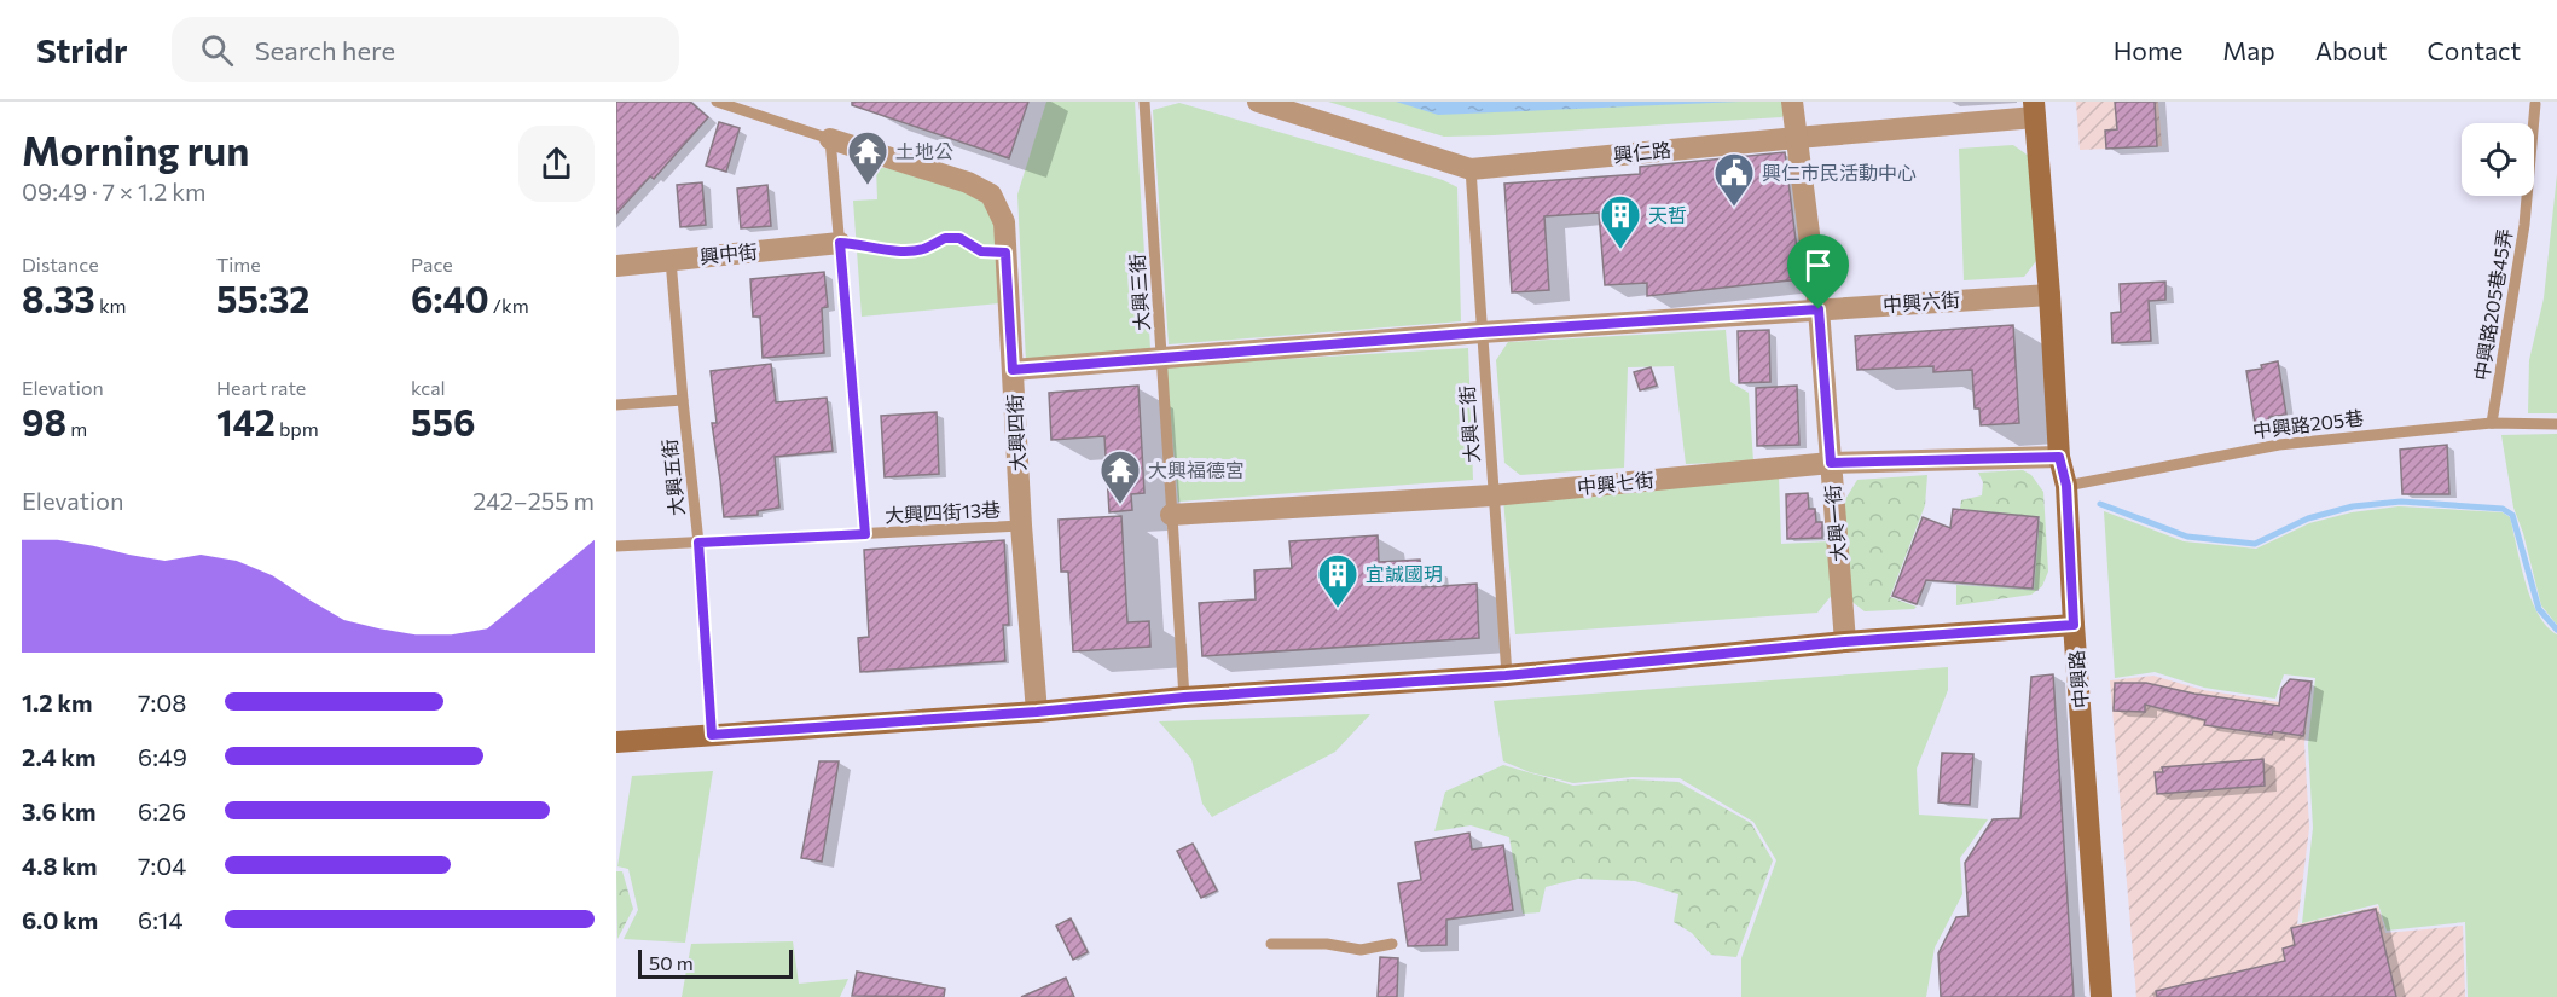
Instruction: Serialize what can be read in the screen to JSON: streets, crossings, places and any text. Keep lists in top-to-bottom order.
{
  "streets": {
    "street": [
      "興仁路",
      "興中街",
      "中興六街",
      "大興四街",
      "中興七街",
      "大興一街",
      "中興路"
    ],
    "lane": [
      "大興三街",
      "中興路205巷45弄",
      "大興二街",
      "中興路205巷",
      "大興五街",
      "大興四街13巷"
    ]
  },
  "crossings": [
    ["興仁路", "大興二街"],
    ["興仁路", "大興一街"],
    ["興仁路", "中興路"],
    ["興中街", "大興五街"],
    ["大興三街", "中興六街"],
    ["大興三街", "中興七街"],
    ["中興六街", "大興二街"],
    ["中興六街", "大興四街"],
    ["中興六街", "大興一街"],
    ["中興六街", "中興路"],
    ["中興路205巷45弄", "中興路205巷"],
    ["大興二街", "中興七街"],
    ["中興路205巷", "中興路"],
    ["大興四街", "大興四街13巷"],
    ["大興五街", "大興四街13巷"],
    ["中興七街", "大興一街"],
    ["中興七街", "中興路"]
  ],
  "places": {
    "temple": ["土地公", "大興福德宮"],
    "public building": ["興仁市民活動中心"],
    "building": ["天哲", "宜誠國玥"]
  },
  "scale_bar": "50 m",
  "page": {
    "header": "Stridr",
    "search": "Search here",
    "nav": [
      "Home",
      "Map",
      "About",
      "Contact"
    ],
    "heading": ["Morning run", "09:49 · 7 × 1.2 km"],
    "stats": [
      ["Distance", "8.33 km"],
      ["Time", "55:32"],
      ["Pace", "6:40 /km"],
      ["Elevation", "98 m"],
      ["Heart rate", "142 bpm"],
      ["kcal", "556"]
    ],
    "chart": ["Elevation", "242–255 m"],
    "list": [
      {
        "name": "1.2 km",
        "note": "7:08"
      },
      {
        "name": "2.4 km",
        "note": "6:49"
      },
      {
        "name": "3.6 km",
        "note": "6:26"
      },
      {
        "name": "4.8 km",
        "note": "7:04"
      },
      {
        "name": "6.0 km",
        "note": "6:14"
      }
    ],
    "scale": "50 m"
  }
}
